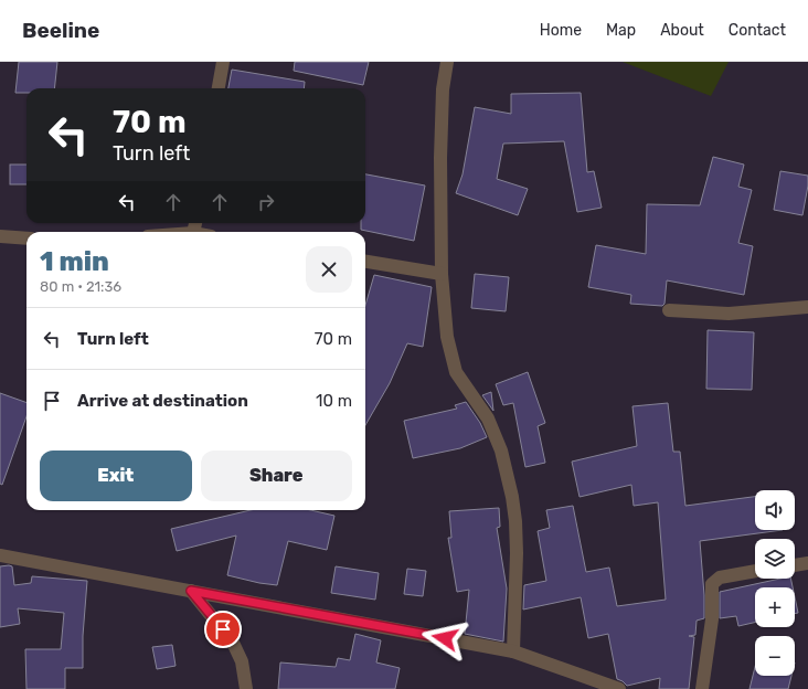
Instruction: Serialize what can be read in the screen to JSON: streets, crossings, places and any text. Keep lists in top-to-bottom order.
{
  "page": {
    "header": "Beeline",
    "nav": [
      "Home",
      "Map",
      "About",
      "Contact"
    ],
    "turn": ["70 m", "Turn left"],
    "heading": ["1 min", "80 m · 21:36"],
    "list": [
      {
        "name": "Turn left",
        "value": "70 m"
      },
      {
        "name": "Arrive at destination",
        "value": "10 m"
      }
    ],
    "buttons": ["Exit", "Share"],
    "map_buttons": ["+", "−"]
  }
}
